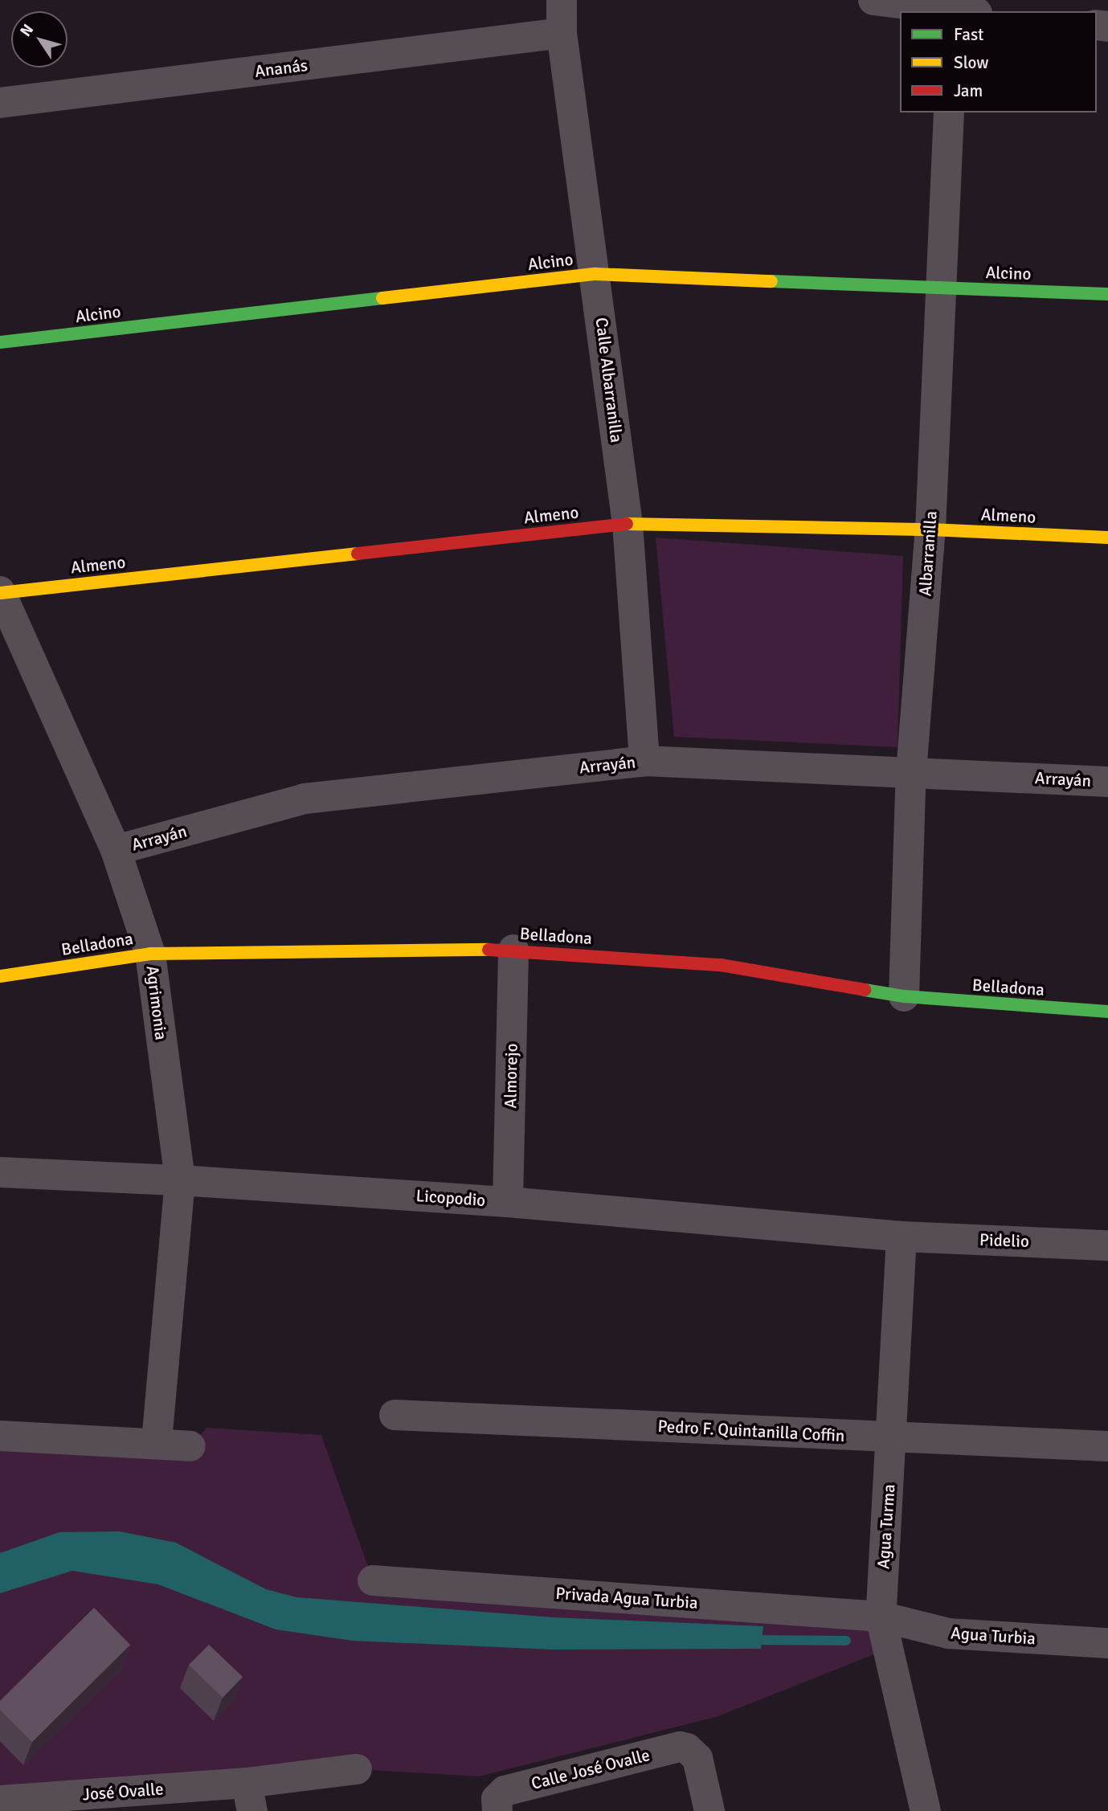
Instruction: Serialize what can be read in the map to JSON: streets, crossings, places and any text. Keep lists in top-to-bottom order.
{
  "streets": {
    "street": [
      "Ananás",
      "Alcino",
      "Calle Albarranilla",
      "Almeno",
      "Albarranilla",
      "Arrayán",
      "Belladona",
      "Agrimonia",
      "Almorejo",
      "Licopodio",
      "Pidelio",
      "Pedro F. Quintanilla Coffin",
      "Agua Turma",
      "Privada Agua Turbia",
      "Agua Turbia",
      "Calle José Ovalle",
      "José Ovalle"
    ]
  },
  "crossings": [
    ["Ananás", "Calle Albarranilla"],
    ["Alcino", "Calle Albarranilla"],
    ["Alcino", "Albarranilla"],
    ["Calle Albarranilla", "Almeno"],
    ["Calle Albarranilla", "Arrayán"],
    ["Almeno", "Albarranilla"],
    ["Almeno", "Agrimonia"],
    ["Albarranilla", "Arrayán"],
    ["Albarranilla", "Belladona"],
    ["Arrayán", "Agrimonia"],
    ["Belladona", "Agrimonia"],
    ["Belladona", "Almorejo"],
    ["Agrimonia", "Licopodio"],
    ["Almorejo", "Licopodio"],
    ["Licopodio", "Pidelio"],
    ["Licopodio", "Agua Turma"],
    ["Pidelio", "Agua Turma"],
    ["Pedro F. Quintanilla Coffin", "Agua Turma"],
    ["Agua Turma", "Privada Agua Turbia"],
    ["Agua Turma", "Agua Turbia"],
    ["Privada Agua Turbia", "Agua Turbia"]
  ],
  "legend": ["Fast", "Slow", "Jam"],
  "north": "top left"
}
